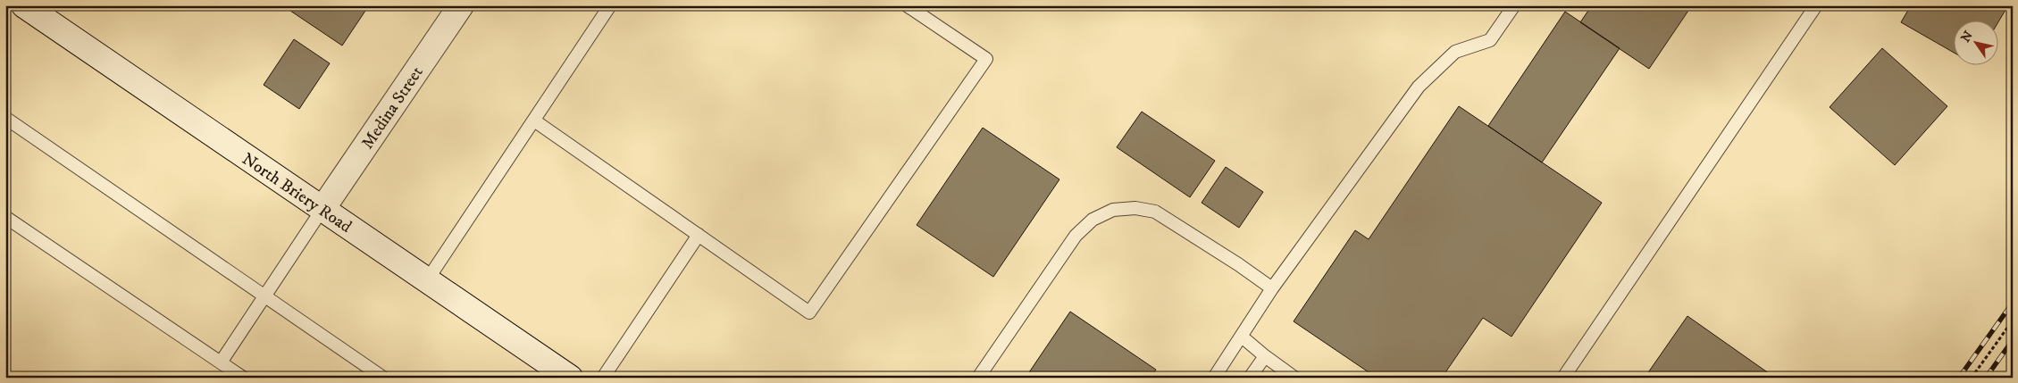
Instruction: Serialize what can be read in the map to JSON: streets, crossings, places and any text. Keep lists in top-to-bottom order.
{
  "streets": {
    "street": ["Medina Street", "North Briery Road"]
  },
  "crossings": [
    ["Medina Street", "North Briery Road"]
  ],
  "north": "top left"
}
